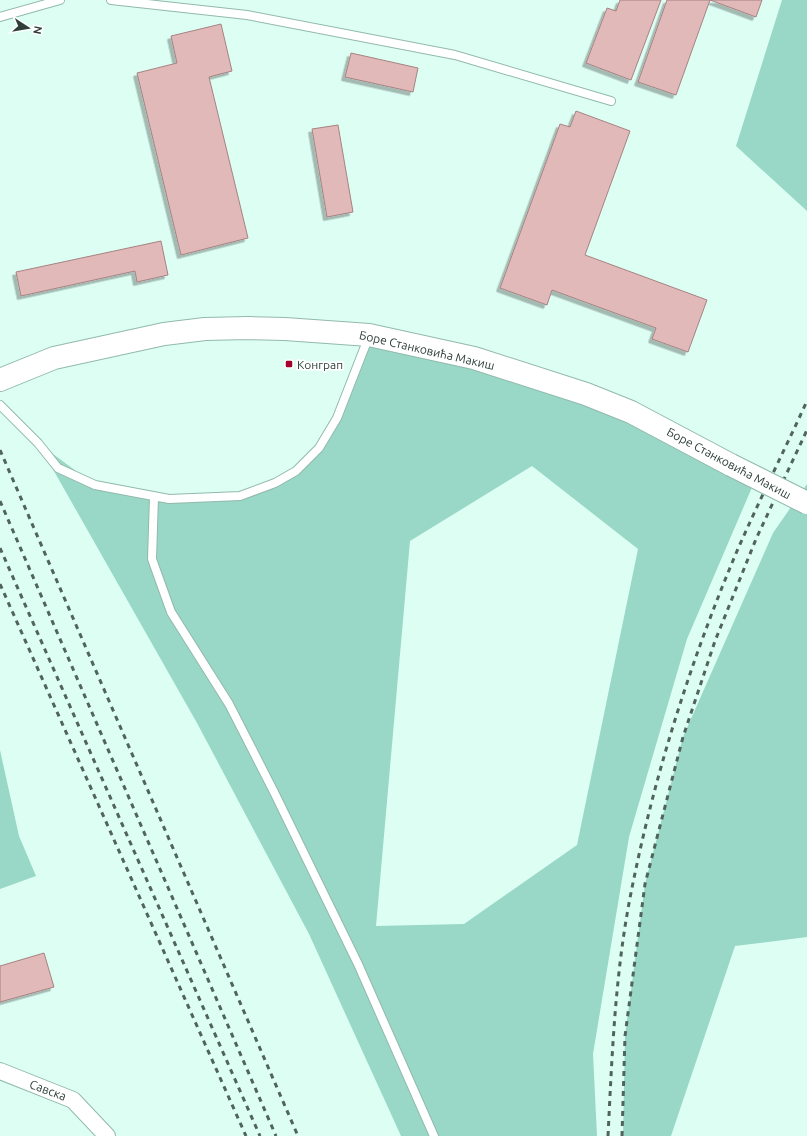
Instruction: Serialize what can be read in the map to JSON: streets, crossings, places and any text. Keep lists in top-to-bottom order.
{
  "streets": {
    "main road": ["Боре Станковића Макиш"],
    "street": ["Савска"]
  },
  "places": {
    "transit": ["Конграп"]
  },
  "north": "right"
}
